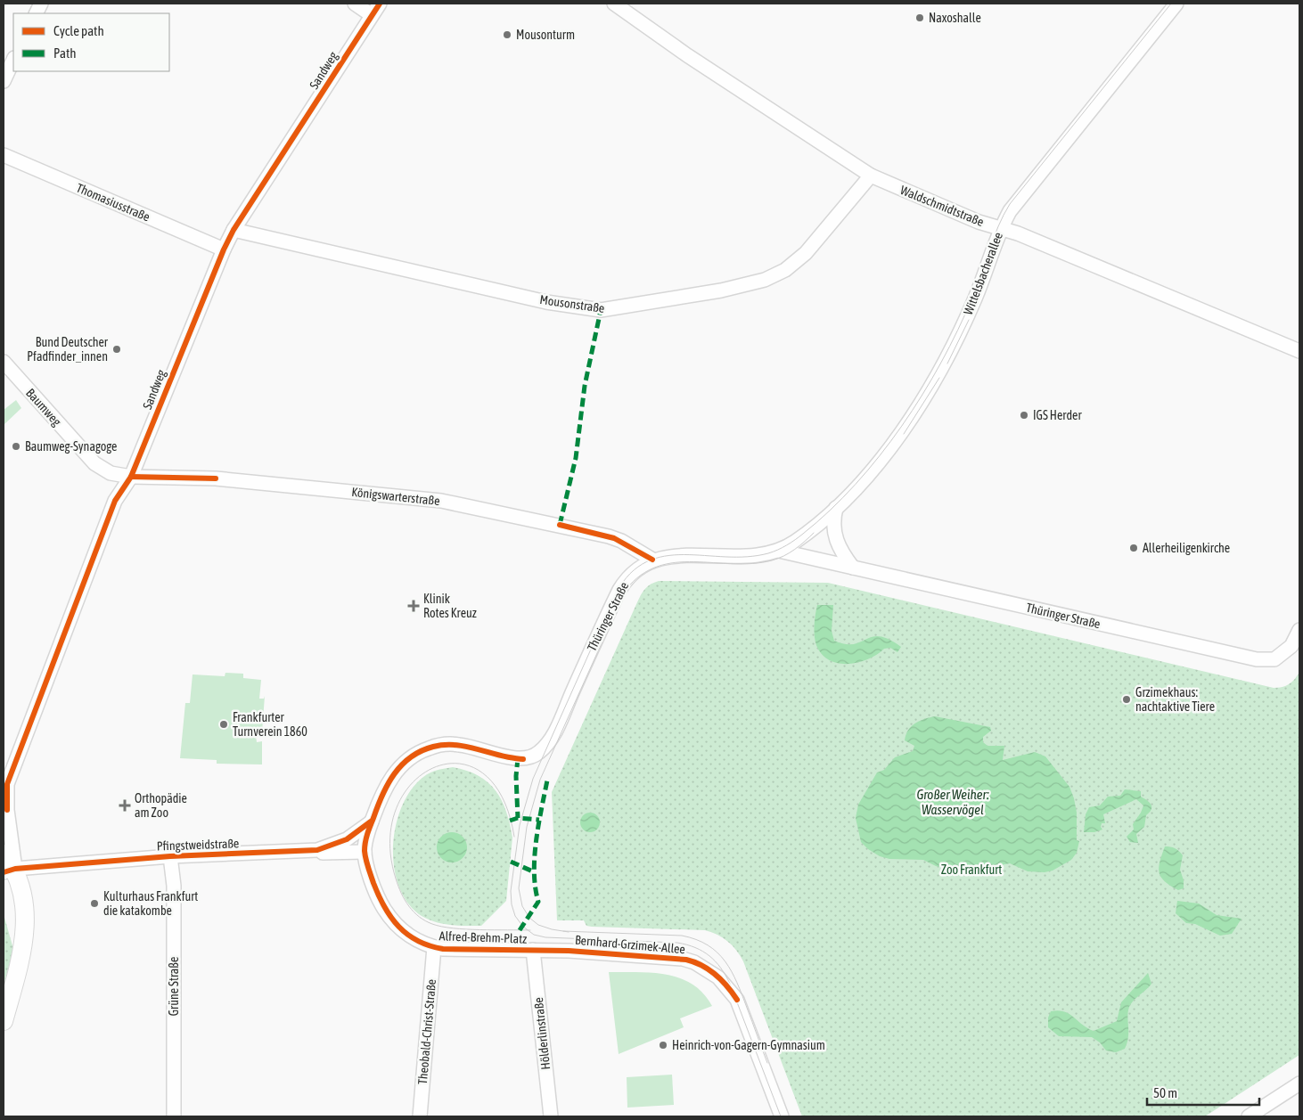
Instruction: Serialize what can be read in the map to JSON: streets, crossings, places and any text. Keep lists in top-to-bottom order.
{
  "streets": {
    "street": [
      "Sandweg",
      "Thomasiusstraße",
      "Waldschmidtstraße",
      "Wittelsbacherallee",
      "Mousonstraße",
      "Baumweg",
      "Königswarterstraße",
      "Thüringer Straße",
      "Pfingstweidstraße",
      "Alfred-Brehm-Platz",
      "Bernhard-Grzimek-Allee",
      "Grüne Straße",
      "Theobald-Christ-Straße",
      "Hölderlinstraße"
    ]
  },
  "crossings": [
    ["Sandweg", "Thomasiusstraße"],
    ["Sandweg", "Mousonstraße"],
    ["Sandweg", "Baumweg"],
    ["Sandweg", "Königswarterstraße"],
    ["Sandweg", "Pfingstweidstraße"],
    ["Waldschmidtstraße", "Wittelsbacherallee"],
    ["Waldschmidtstraße", "Mousonstraße"],
    ["Wittelsbacherallee", "Thüringer Straße"],
    ["Baumweg", "Königswarterstraße"],
    ["Königswarterstraße", "Thüringer Straße"],
    ["Thüringer Straße", "Alfred-Brehm-Platz"],
    ["Pfingstweidstraße", "Alfred-Brehm-Platz"],
    ["Pfingstweidstraße", "Grüne Straße"],
    ["Alfred-Brehm-Platz", "Bernhard-Grzimek-Allee"],
    ["Alfred-Brehm-Platz", "Theobald-Christ-Straße"],
    ["Alfred-Brehm-Platz", "Hölderlinstraße"],
    ["Bernhard-Grzimek-Allee", "Hölderlinstraße"]
  ],
  "water": ["Großer Weiher: Wasservögel"],
  "parks": ["Zoo Frankfurt"],
  "places": {
    "other": [
      "Naxoshalle",
      "Mousonturm",
      "Bund Deutscher Pfadfinder_innen",
      "IGS Herder",
      "Baumweg-Synagoge",
      "Allerheiligenkirche",
      "Grzimekhaus: nachtaktive Tiere",
      "Frankfurter Turnverein 1860",
      "Kulturhaus Frankfurt die katakombe",
      "Heinrich-von-Gagern-Gymnasium"
    ],
    "health": ["Klinik Rotes Kreuz", "Orthopädie am Zoo"]
  },
  "legend": ["Cycle path", "Path"],
  "scale_bar": "50 m"
}
